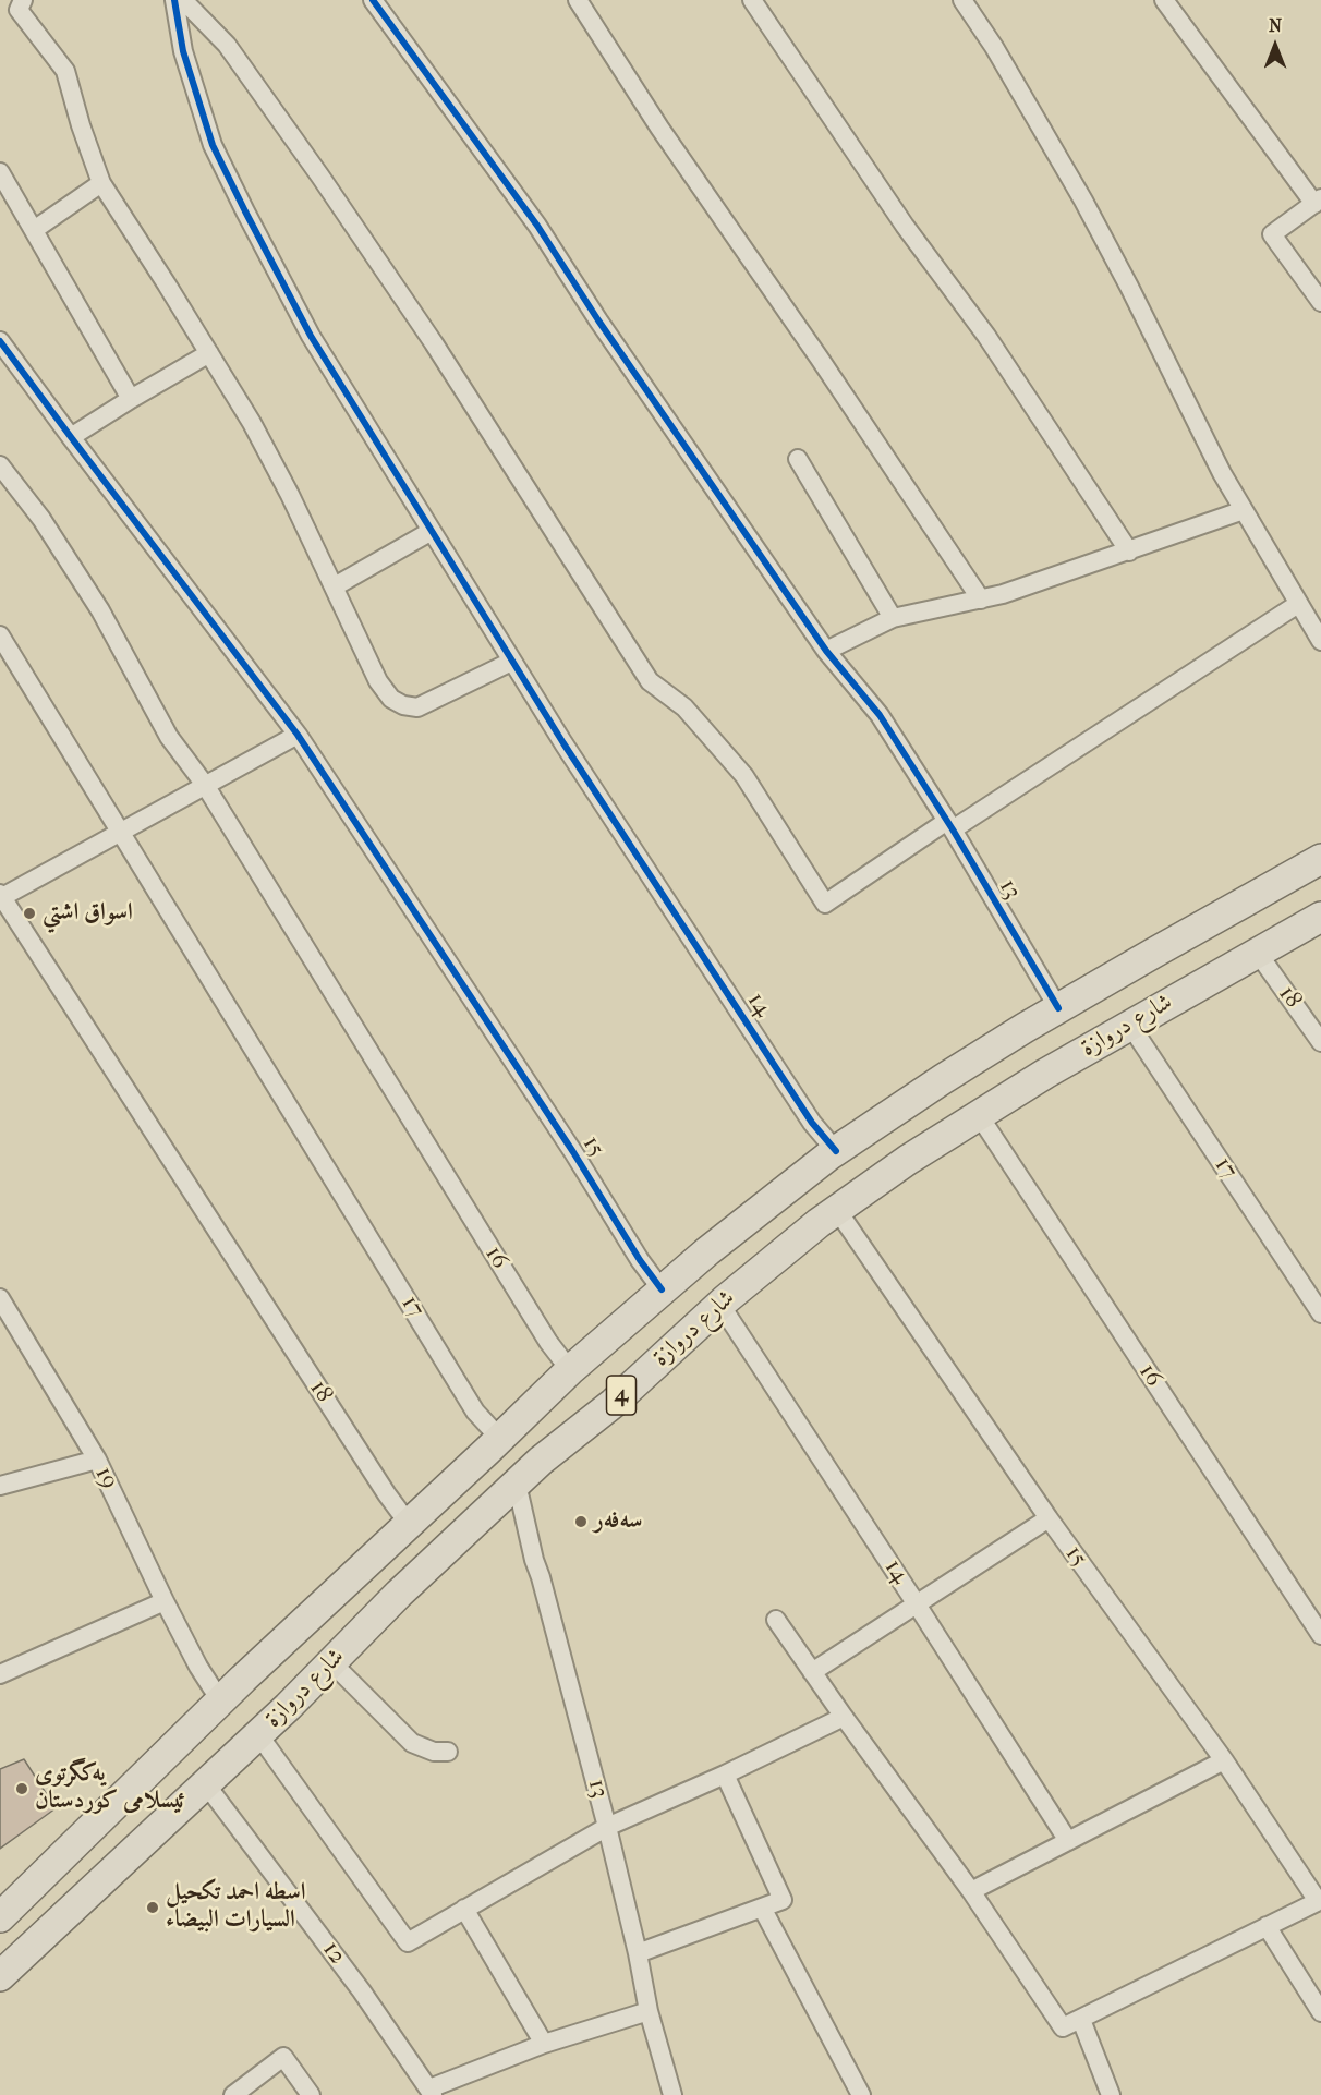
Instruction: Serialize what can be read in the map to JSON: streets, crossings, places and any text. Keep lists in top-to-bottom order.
{
  "streets": {
    "main road": ["شارع دروازة", "4"],
    "street": [
      "13",
      "18",
      "14",
      "15",
      "17",
      "16",
      "19",
      "12"
    ]
  },
  "crossings": [
    ["13", "شارع دروازة"],
    ["18", "شارع دروازة"],
    ["14", "شارع دروازة"],
    ["شارع دروازة", "15"],
    ["شارع دروازة", "17"],
    ["شارع دروازة", "16"],
    ["شارع دروازة", "19"],
    ["شارع دروازة", "12"]
  ],
  "places": [
    "اسواق اشتي",
    "سەفەر",
    "یەکگرتوی ئیسلامی کوردستان",
    "اسطه احمد تكحيل السيارات البيضاء"
  ],
  "north": "top"
}
